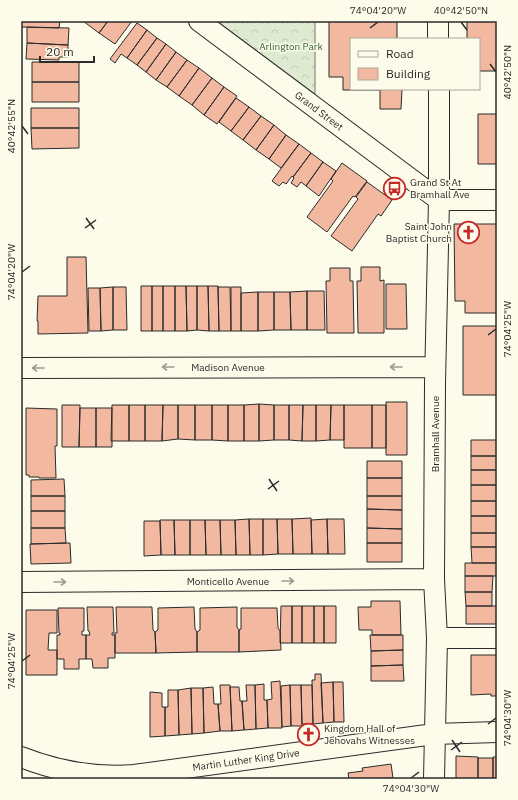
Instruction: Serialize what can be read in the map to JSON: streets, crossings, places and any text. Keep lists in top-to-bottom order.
{
  "streets": {
    "street": [
      "Grand Street",
      "Madison Avenue",
      "Bramhall Avenue",
      "Monticello Avenue",
      "Martin Luther King Drive"
    ]
  },
  "crossings": [
    ["Grand Street", "Bramhall Avenue"],
    ["Madison Avenue", "Bramhall Avenue"],
    ["Bramhall Avenue", "Monticello Avenue"],
    ["Bramhall Avenue", "Martin Luther King Drive"]
  ],
  "one_way": ["Madison Avenue", "Monticello Avenue"],
  "parks": ["Arlington Park"],
  "places": {
    "bus stop": ["Grand St At Bramhall Ave"],
    "church": ["Saint John Baptist Church", "Kingdom Hall of Jehovahs Witnesses"]
  },
  "legend": ["Road", "Building"],
  "scale_bar": "20 m",
  "coordinates": [
    "74°04'20\"W",
    "40°42'50\"N",
    "40°42'55\"N",
    "74°04'25\"W",
    "74°04'30\"W"
  ]
}
